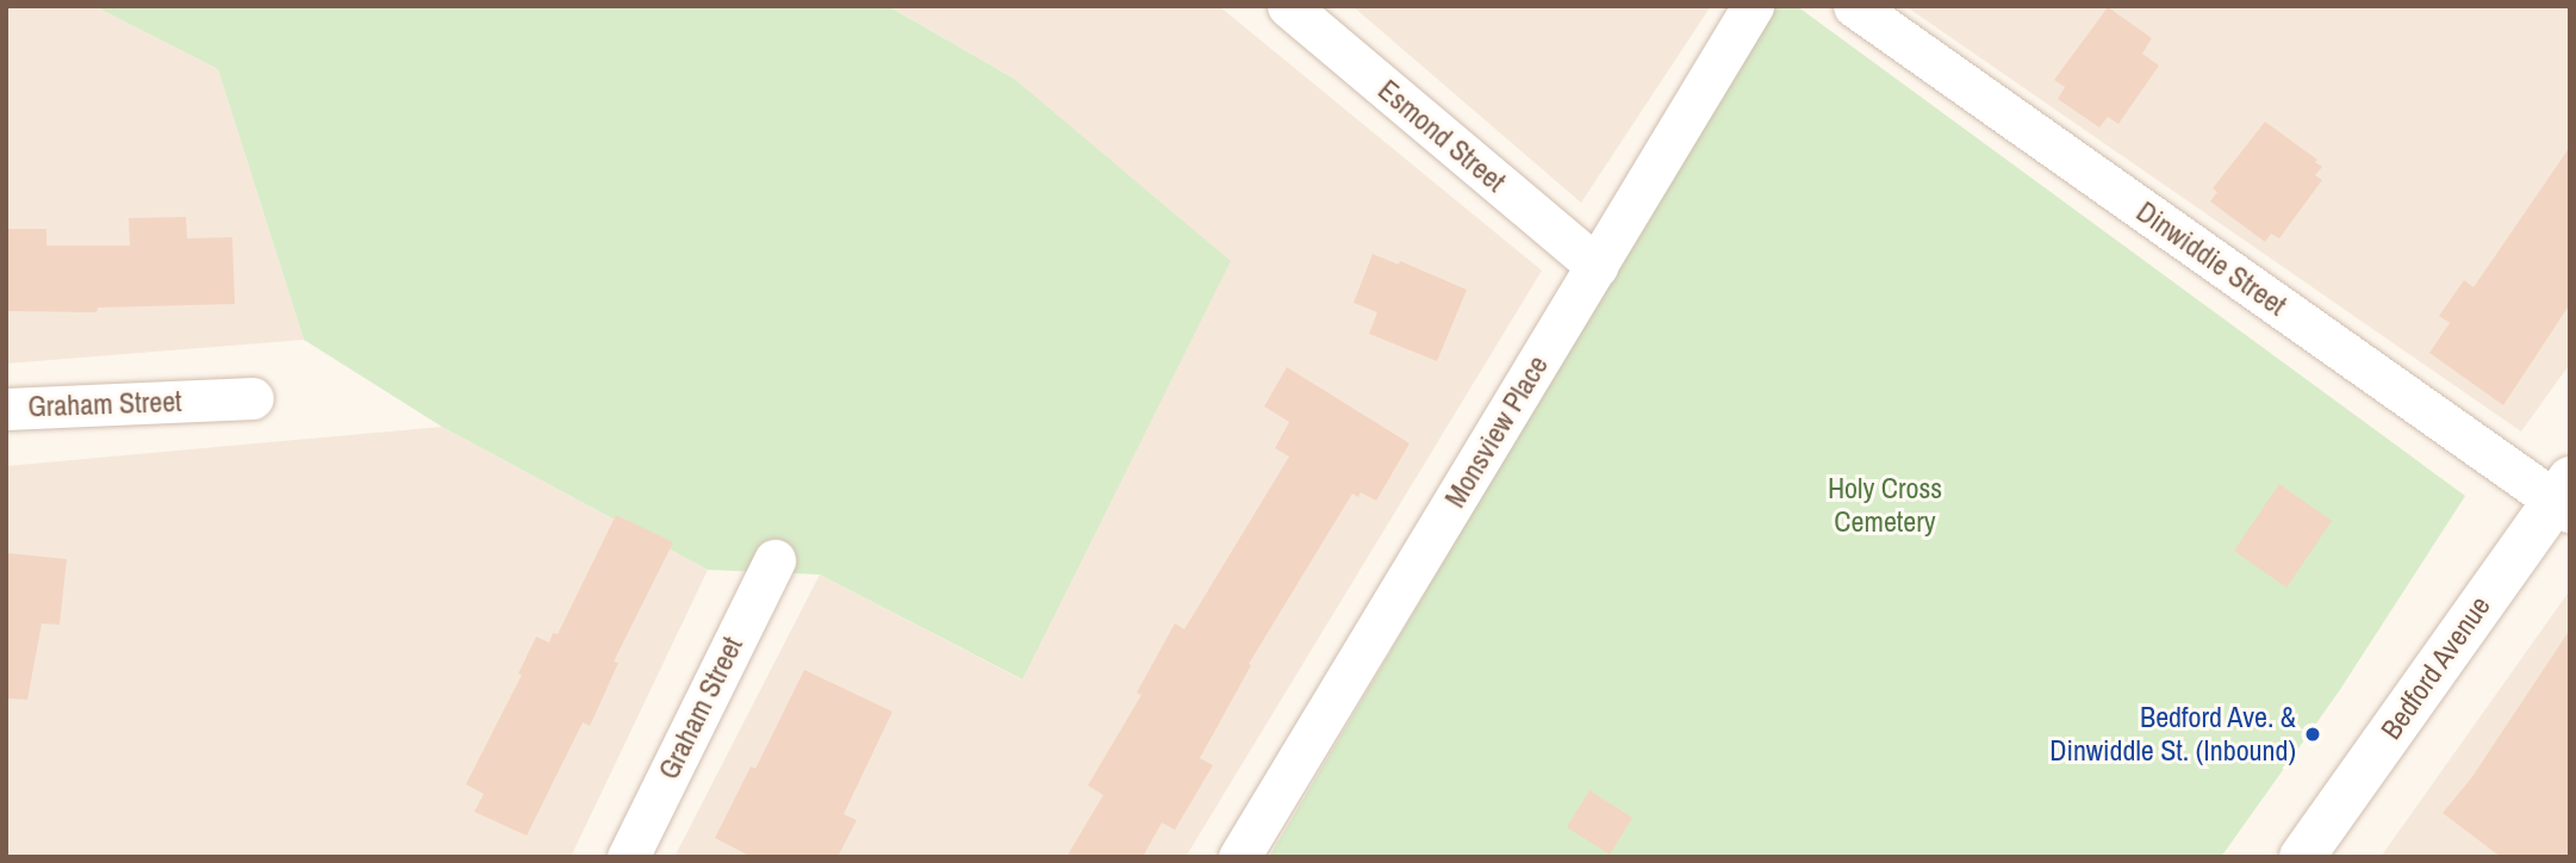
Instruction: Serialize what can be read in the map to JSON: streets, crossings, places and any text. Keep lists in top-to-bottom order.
{
  "streets": {
    "street": [
      "Esmond Street",
      "Dinwiddie Street",
      "Graham Street",
      "Monsview Place",
      "Bedford Avenue"
    ]
  },
  "crossings": [
    ["Esmond Street", "Monsview Place"],
    ["Dinwiddie Street", "Bedford Avenue"]
  ],
  "parks": ["Holy Cross Cemetery"],
  "places": ["Bedford Ave. & Dinwiddle St. (Inbound)"]
}
